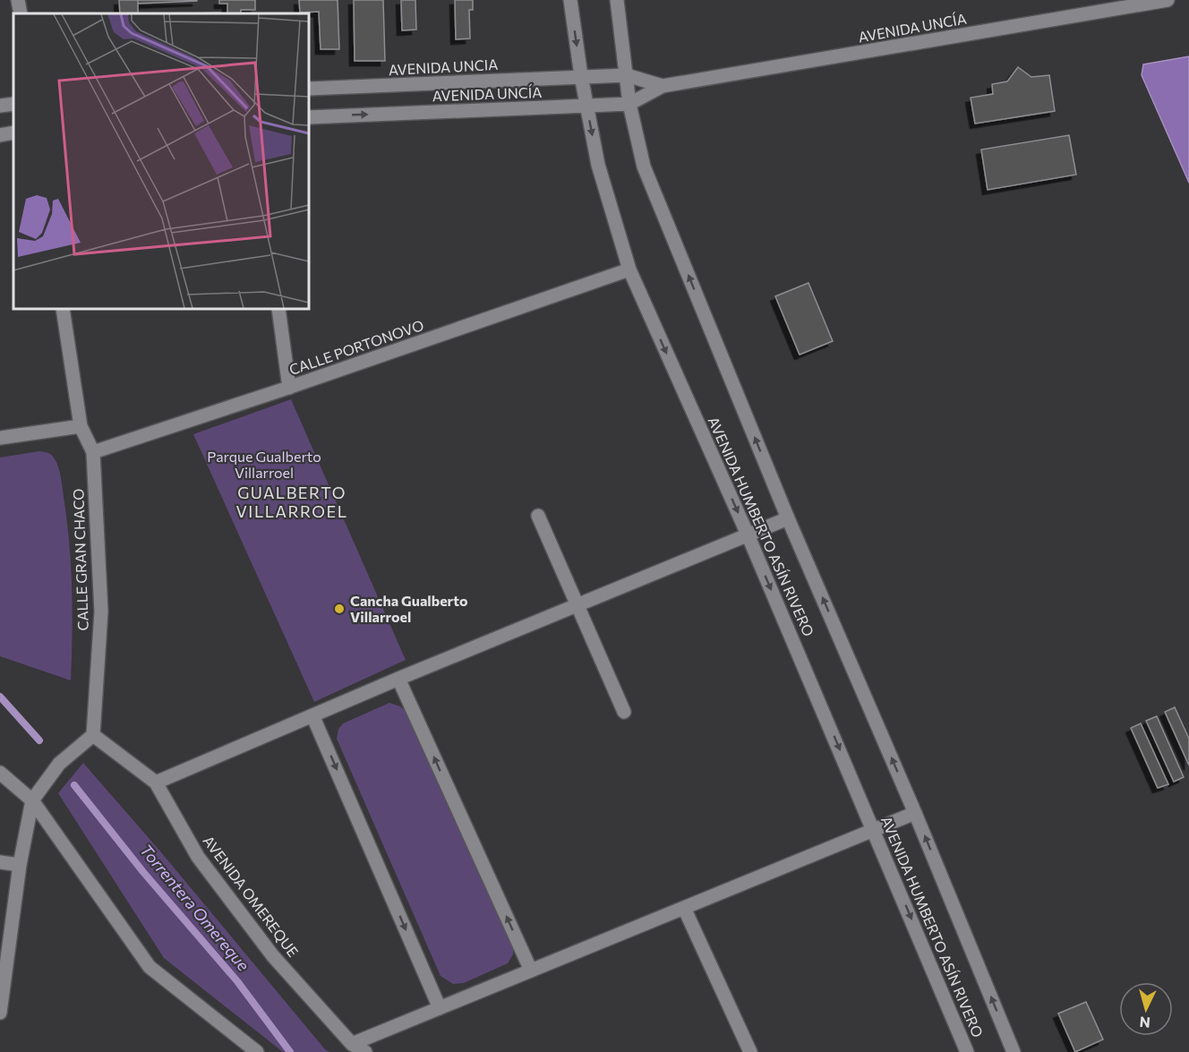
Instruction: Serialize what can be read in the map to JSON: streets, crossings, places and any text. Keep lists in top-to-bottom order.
{
  "streets": {
    "street": [
      "AVENIDA UNCÍA",
      "AVENIDA UNCIA",
      "CALLE PORTONOVO",
      "AVENIDA HUMBERTO ASÍN RIVERO",
      "CALLE GRAN CHACO",
      "AVENIDA OMEREQUE"
    ]
  },
  "crossings": [
    ["AVENIDA UNCÍA", "AVENIDA UNCIA"],
    ["AVENIDA UNCÍA", "AVENIDA HUMBERTO ASÍN RIVERO"],
    ["AVENIDA UNCIA", "AVENIDA HUMBERTO ASÍN RIVERO"],
    ["CALLE PORTONOVO", "AVENIDA HUMBERTO ASÍN RIVERO"],
    ["CALLE PORTONOVO", "CALLE GRAN CHACO"],
    ["CALLE GRAN CHACO", "AVENIDA OMEREQUE"]
  ],
  "districts": ["GUALBERTO VILLARROEL"],
  "water": ["Torrentera Omereque"],
  "parks": ["Parque Gualberto Villarroel"],
  "places": ["Cancha Gualberto Villarroel"],
  "north": "bottom"
}
